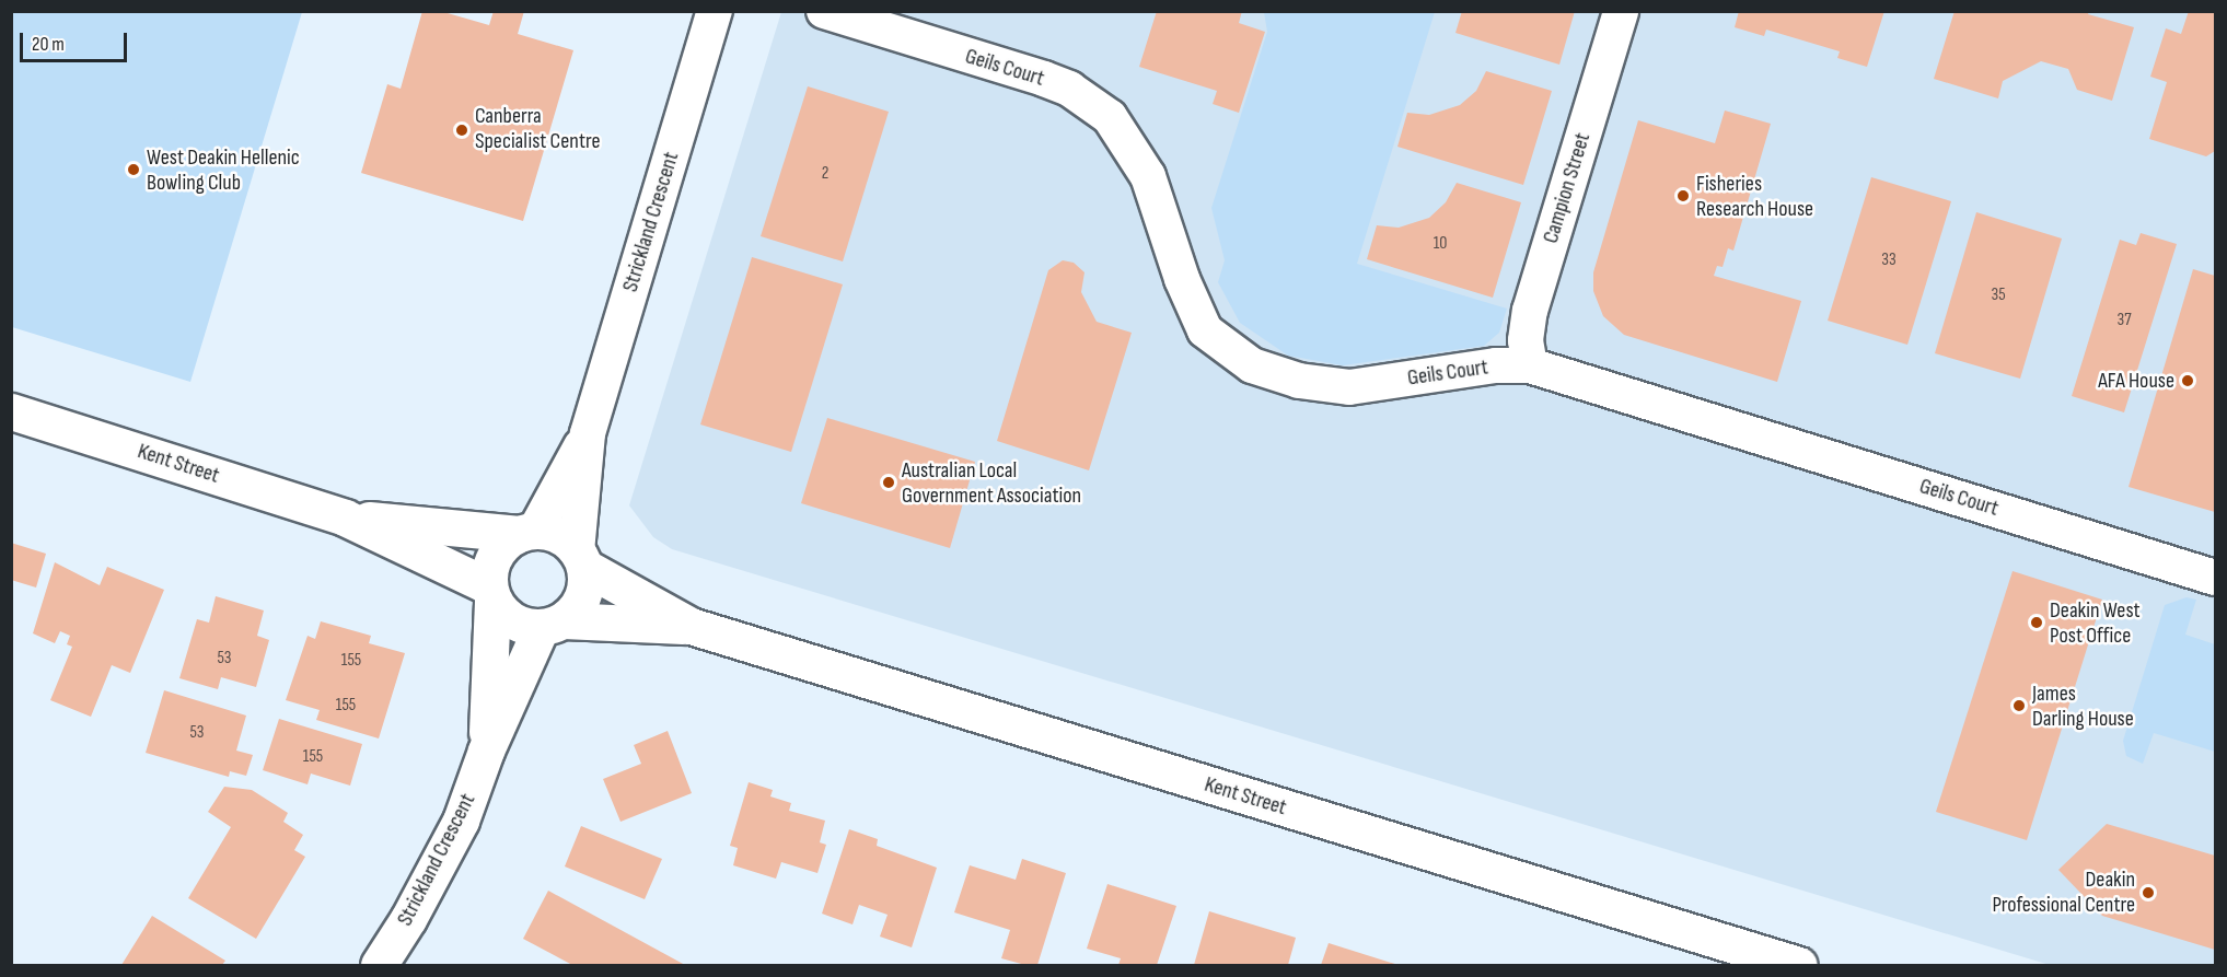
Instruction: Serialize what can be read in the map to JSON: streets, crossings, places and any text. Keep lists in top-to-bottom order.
{
  "streets": {
    "main road": ["Strickland Crescent", "Kent Street"],
    "street": ["Geils Court", "Campion Street"]
  },
  "crossings": [
    ["Geils Court", "Campion Street"],
    ["Strickland Crescent", "Kent Street"]
  ],
  "places": [
    "Canberra Specialist Centre",
    "West Deakin Hellenic Bowling Club",
    "Fisheries Research House",
    "AFA House",
    "Australian Local Government Association",
    "Deakin West Post Office",
    "James Darling House",
    "Deakin Professional Centre"
  ],
  "house_numbers": [
    "2",
    "10",
    "33",
    "35",
    "37",
    "53",
    "155",
    "155",
    "53",
    "155"
  ],
  "scale_bar": "20 m"
}
